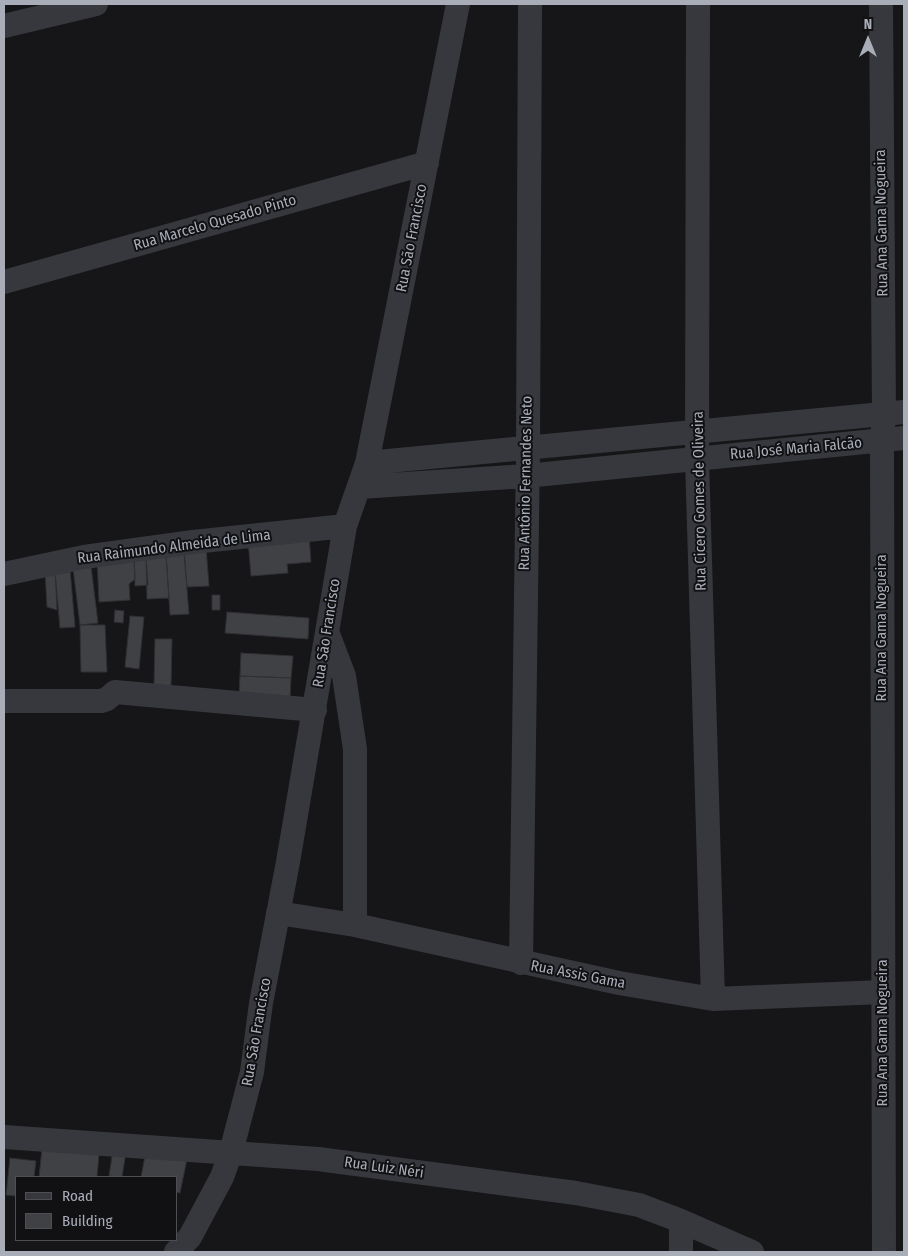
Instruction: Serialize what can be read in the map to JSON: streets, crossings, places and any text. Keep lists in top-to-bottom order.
{
  "streets": {
    "street": [
      "Rua Marcelo Quesado Pinto",
      "Rua Ana Gama Nogueira",
      "Rua São Francisco",
      "Rua José Maria Falcão",
      "Rua Antônio Fernandes Neto",
      "Rua Cicero Gomes de Oliveira",
      "Rua Raimundo Almeida de Lima",
      "Rua Assis Gama",
      "Rua Luiz Néri"
    ]
  },
  "crossings": [
    ["Rua Marcelo Quesado Pinto", "Rua São Francisco"],
    ["Rua Ana Gama Nogueira", "Rua José Maria Falcão"],
    ["Rua Ana Gama Nogueira", "Rua Assis Gama"],
    ["Rua São Francisco", "Rua José Maria Falcão"],
    ["Rua São Francisco", "Rua Raimundo Almeida de Lima"],
    ["Rua São Francisco", "Rua Assis Gama"],
    ["Rua São Francisco", "Rua Luiz Néri"],
    ["Rua José Maria Falcão", "Rua Antônio Fernandes Neto"],
    ["Rua José Maria Falcão", "Rua Cicero Gomes de Oliveira"],
    ["Rua Antônio Fernandes Neto", "Rua Assis Gama"],
    ["Rua Cicero Gomes de Oliveira", "Rua Assis Gama"]
  ],
  "legend": ["Road", "Building"],
  "north": "top"
}
